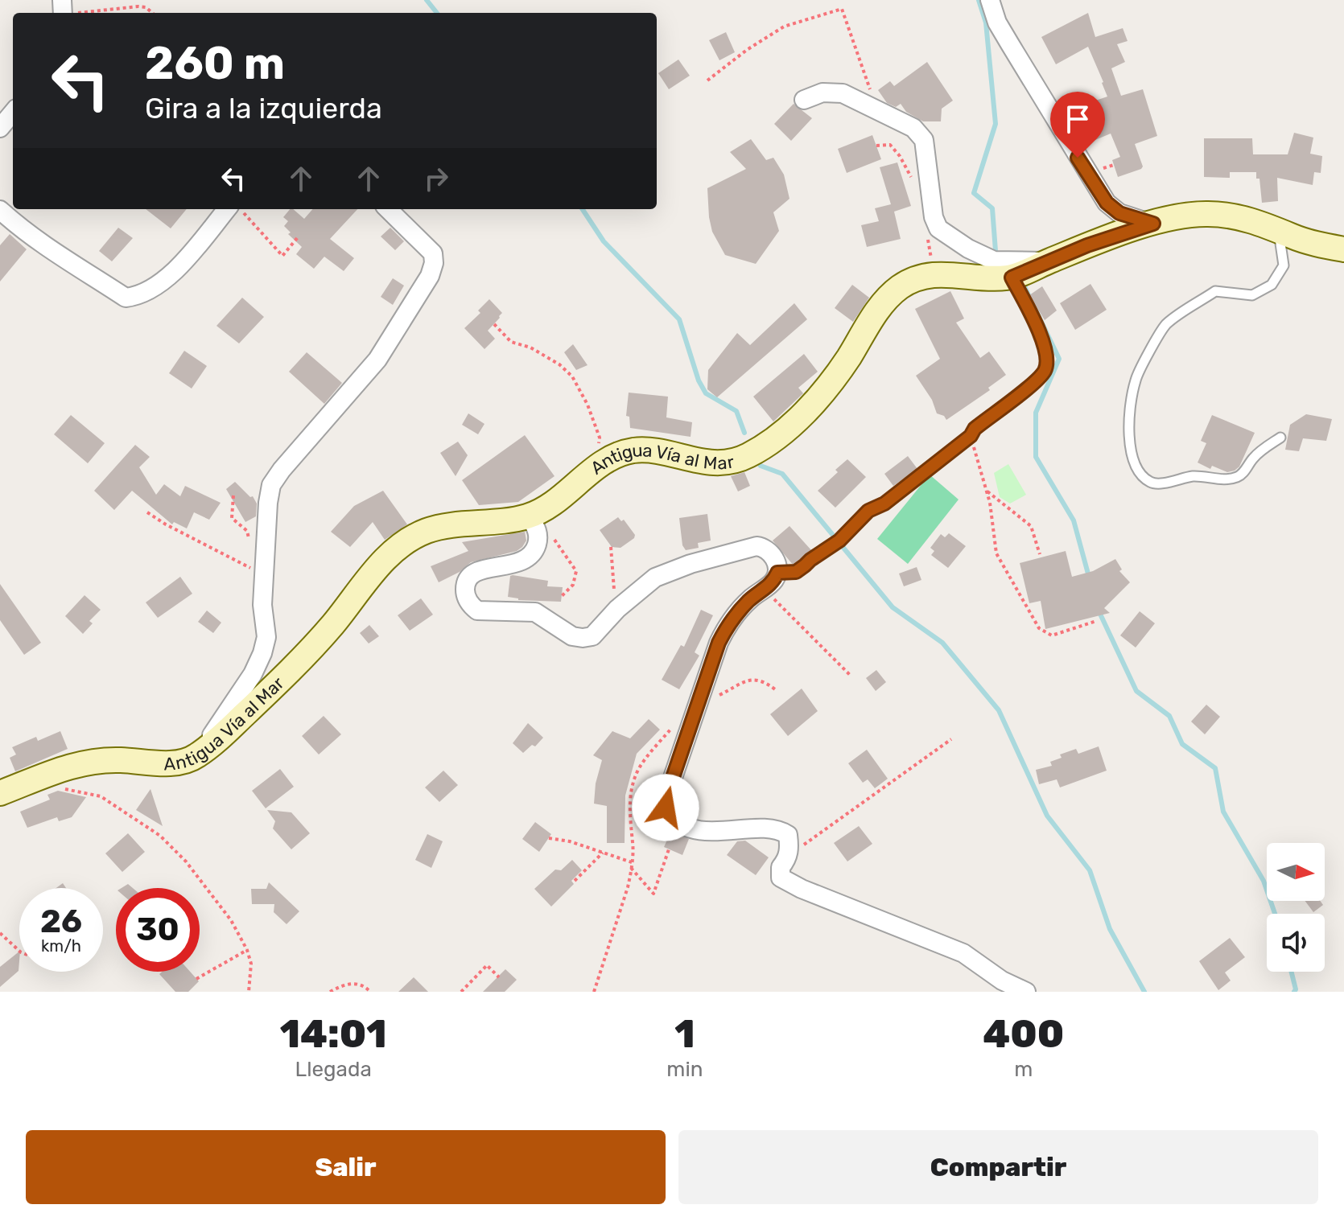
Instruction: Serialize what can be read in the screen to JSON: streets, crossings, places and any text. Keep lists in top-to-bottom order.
{
  "streets": {
    "main road": ["Antigua Vía al Mar"]
  },
  "north": "right",
  "page": {
    "turn": ["260 m", "Gira a la izquierda"],
    "speed": "26 km/h",
    "limit": "30",
    "eta": [
      "14:01",
      "Llegada",
      "1",
      "min",
      "400",
      "m"
    ],
    "buttons": ["Salir", "Compartir"]
  }
}
